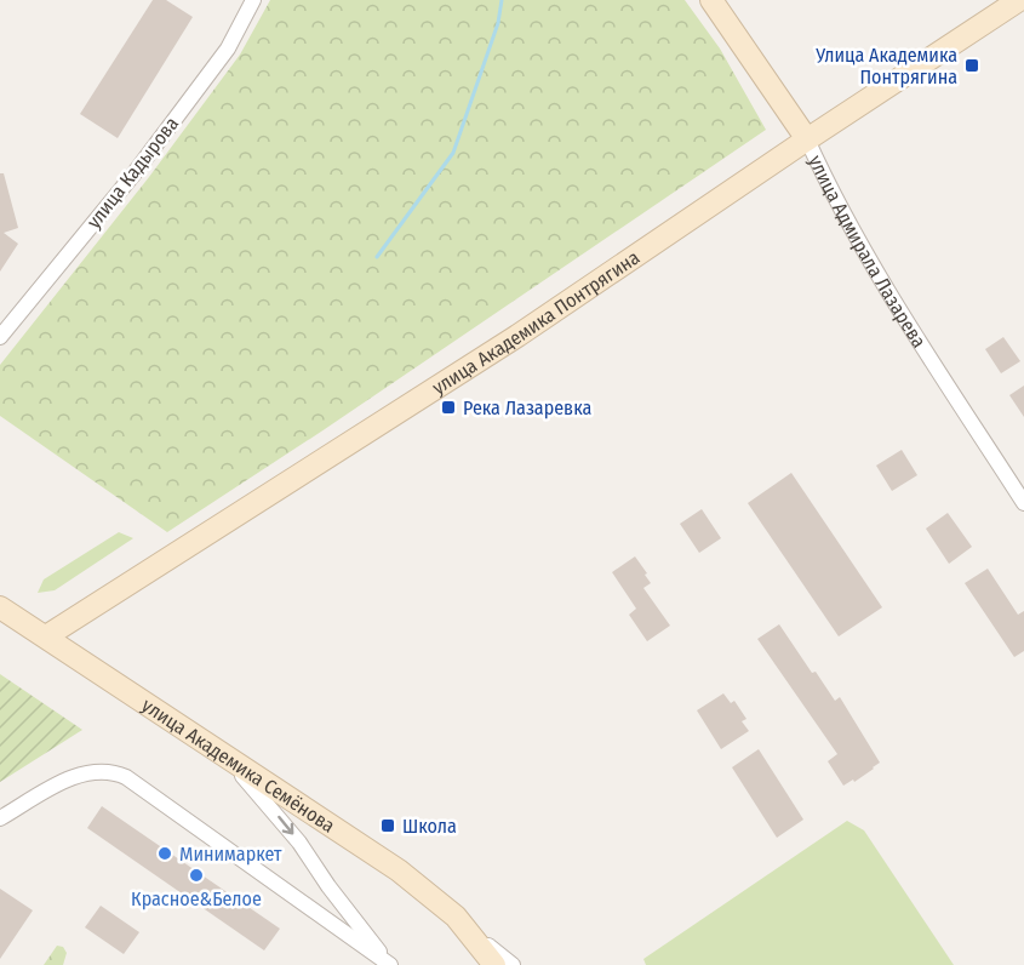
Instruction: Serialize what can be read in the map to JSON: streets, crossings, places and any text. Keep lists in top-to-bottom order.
{
  "streets": {
    "street": [
      "улица Кадырова",
      "улица Адмирала Лазарева",
      "улица Академика Понтрягина",
      "улица Академика Семёнова"
    ]
  },
  "crossings": [
    ["улица Адмирала Лазарева", "улица Академика Понтрягина"],
    ["улица Академика Понтрягина", "улица Академика Семёнова"]
  ],
  "places": {
    "transit": ["Улица Академика Понтрягина", "Река Лазаревка", "Школа"],
    "other": ["Минимаркет", "Красное&Белое"]
  }
}
